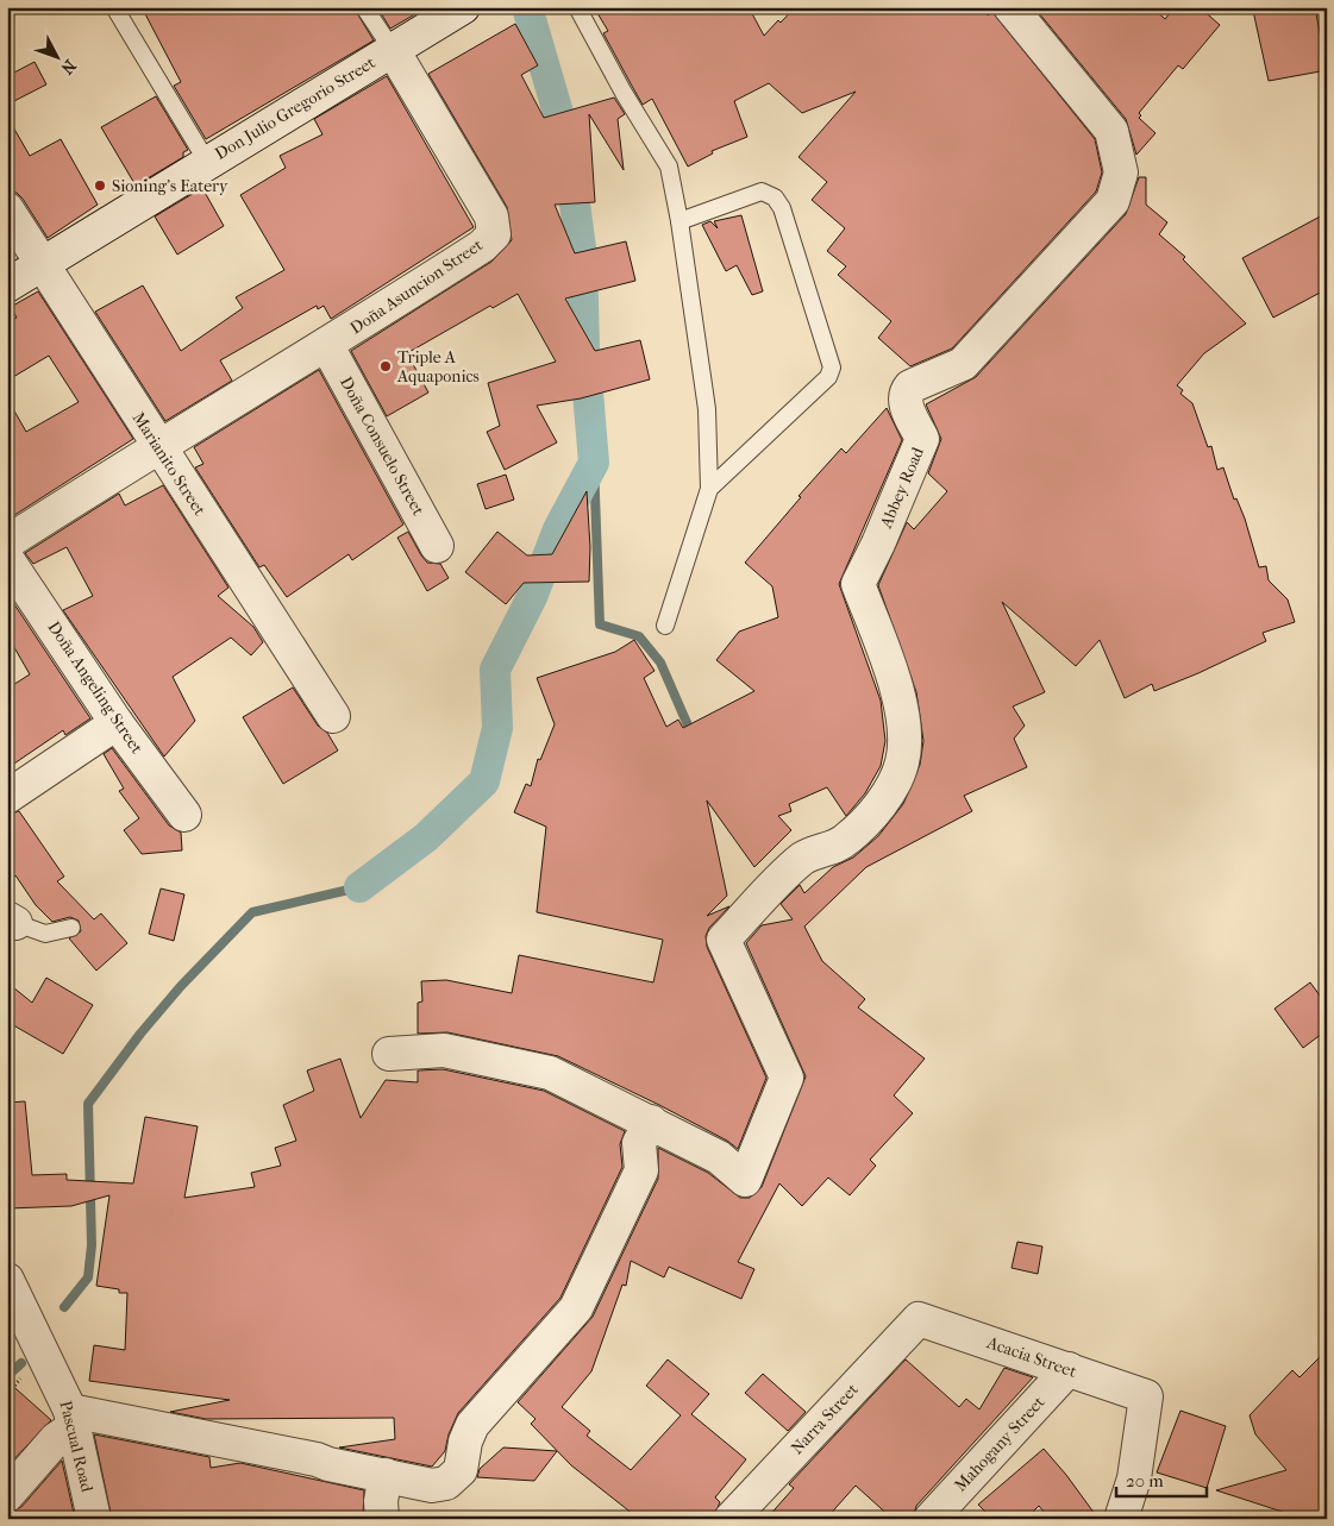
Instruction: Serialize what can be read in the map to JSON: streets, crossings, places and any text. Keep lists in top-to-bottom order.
{
  "streets": {
    "street": [
      "Don Julio Gregorio Street",
      "Doña Asuncion Street",
      "Doña Consuelo Street",
      "Marianito Street",
      "Abbey Road",
      "Doña Angeling Street",
      "Acacia Street",
      "Narra Street",
      "Mahogany Street",
      "Pascual Road"
    ]
  },
  "crossings": [
    ["Don Julio Gregorio Street", "Doña Asuncion Street"],
    ["Don Julio Gregorio Street", "Marianito Street"],
    ["Doña Asuncion Street", "Doña Consuelo Street"],
    ["Doña Asuncion Street", "Marianito Street"],
    ["Acacia Street", "Narra Street"],
    ["Acacia Street", "Mahogany Street"]
  ],
  "places": ["Sioning's Eatery", "Triple A Aquaponics"],
  "scale_bar": "20 m",
  "north": "bottom right"
}
